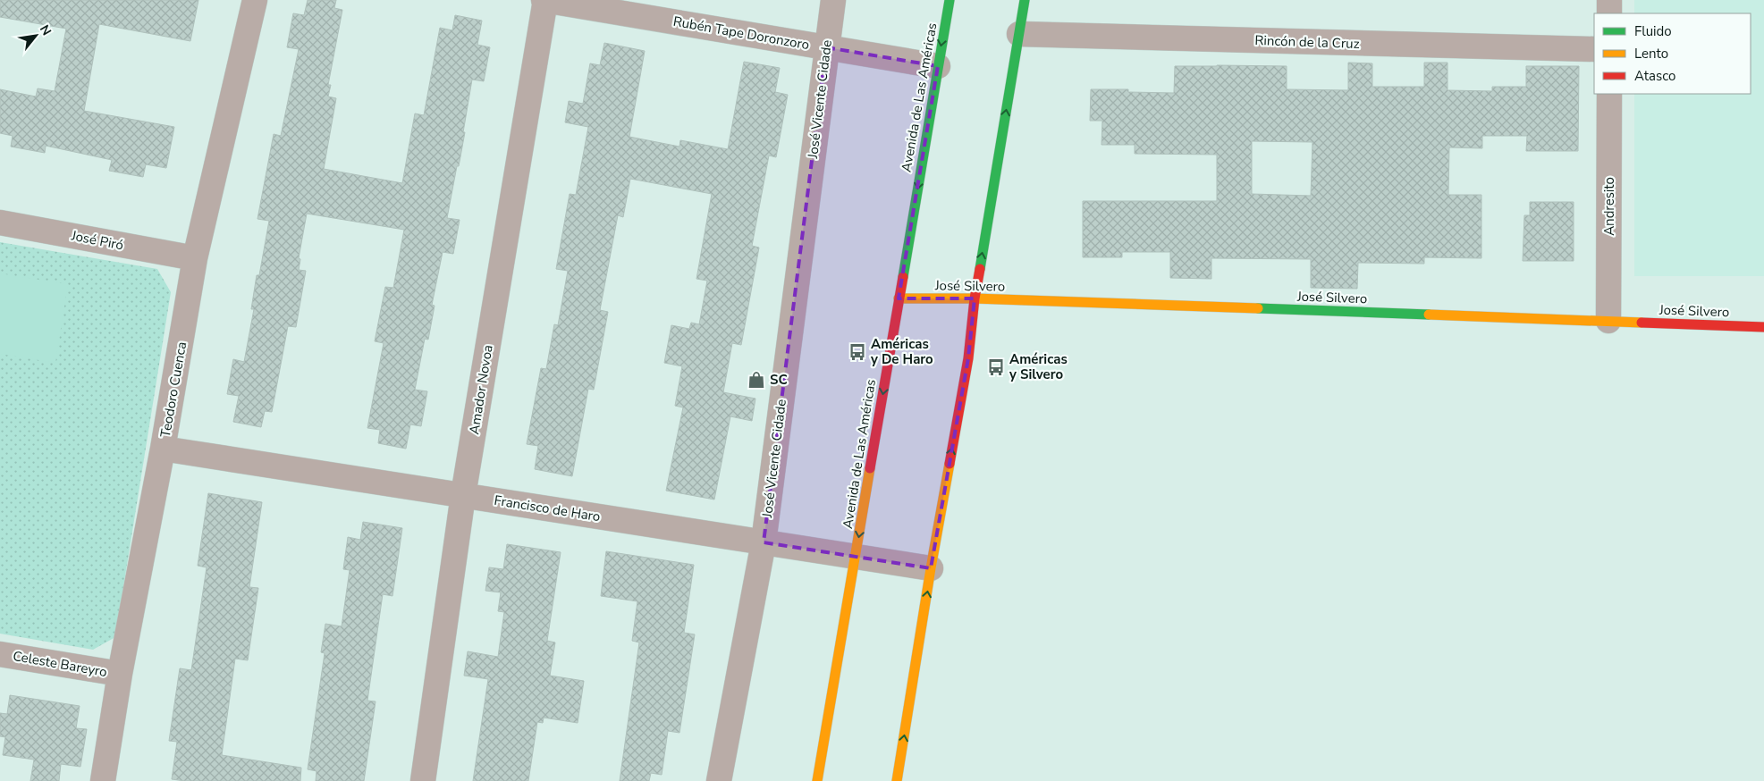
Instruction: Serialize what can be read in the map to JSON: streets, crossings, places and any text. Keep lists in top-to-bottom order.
{
  "streets": {
    "main road": ["Avenida de Las Américas", "José Silvero"],
    "street": [
      "Rubén Tape Doronzoro",
      "Rincón de la Cruz",
      "José Vicente Cidade",
      "Andresito",
      "José Piró",
      "Teodoro Cuenca",
      "Amador Novoa",
      "Francisco de Haro",
      "Celeste Bareyro"
    ]
  },
  "crossings": [
    ["Rubén Tape Doronzoro", "Avenida de Las Américas"],
    ["Rubén Tape Doronzoro", "José Vicente Cidade"],
    ["Rubén Tape Doronzoro", "Amador Novoa"],
    ["Avenida de Las Américas", "José Silvero"],
    ["Avenida de Las Américas", "Francisco de Haro"],
    ["José Vicente Cidade", "Francisco de Haro"],
    ["Andresito", "José Silvero"],
    ["José Piró", "Teodoro Cuenca"],
    ["Teodoro Cuenca", "Francisco de Haro"],
    ["Teodoro Cuenca", "Celeste Bareyro"],
    ["Amador Novoa", "Francisco de Haro"]
  ],
  "places": {
    "bus stop": ["Américas y De Haro", "Américas y Silvero"],
    "shop": ["SC"]
  },
  "legend": ["Fluido", "Lento", "Atasco"],
  "north": "top right"
}
